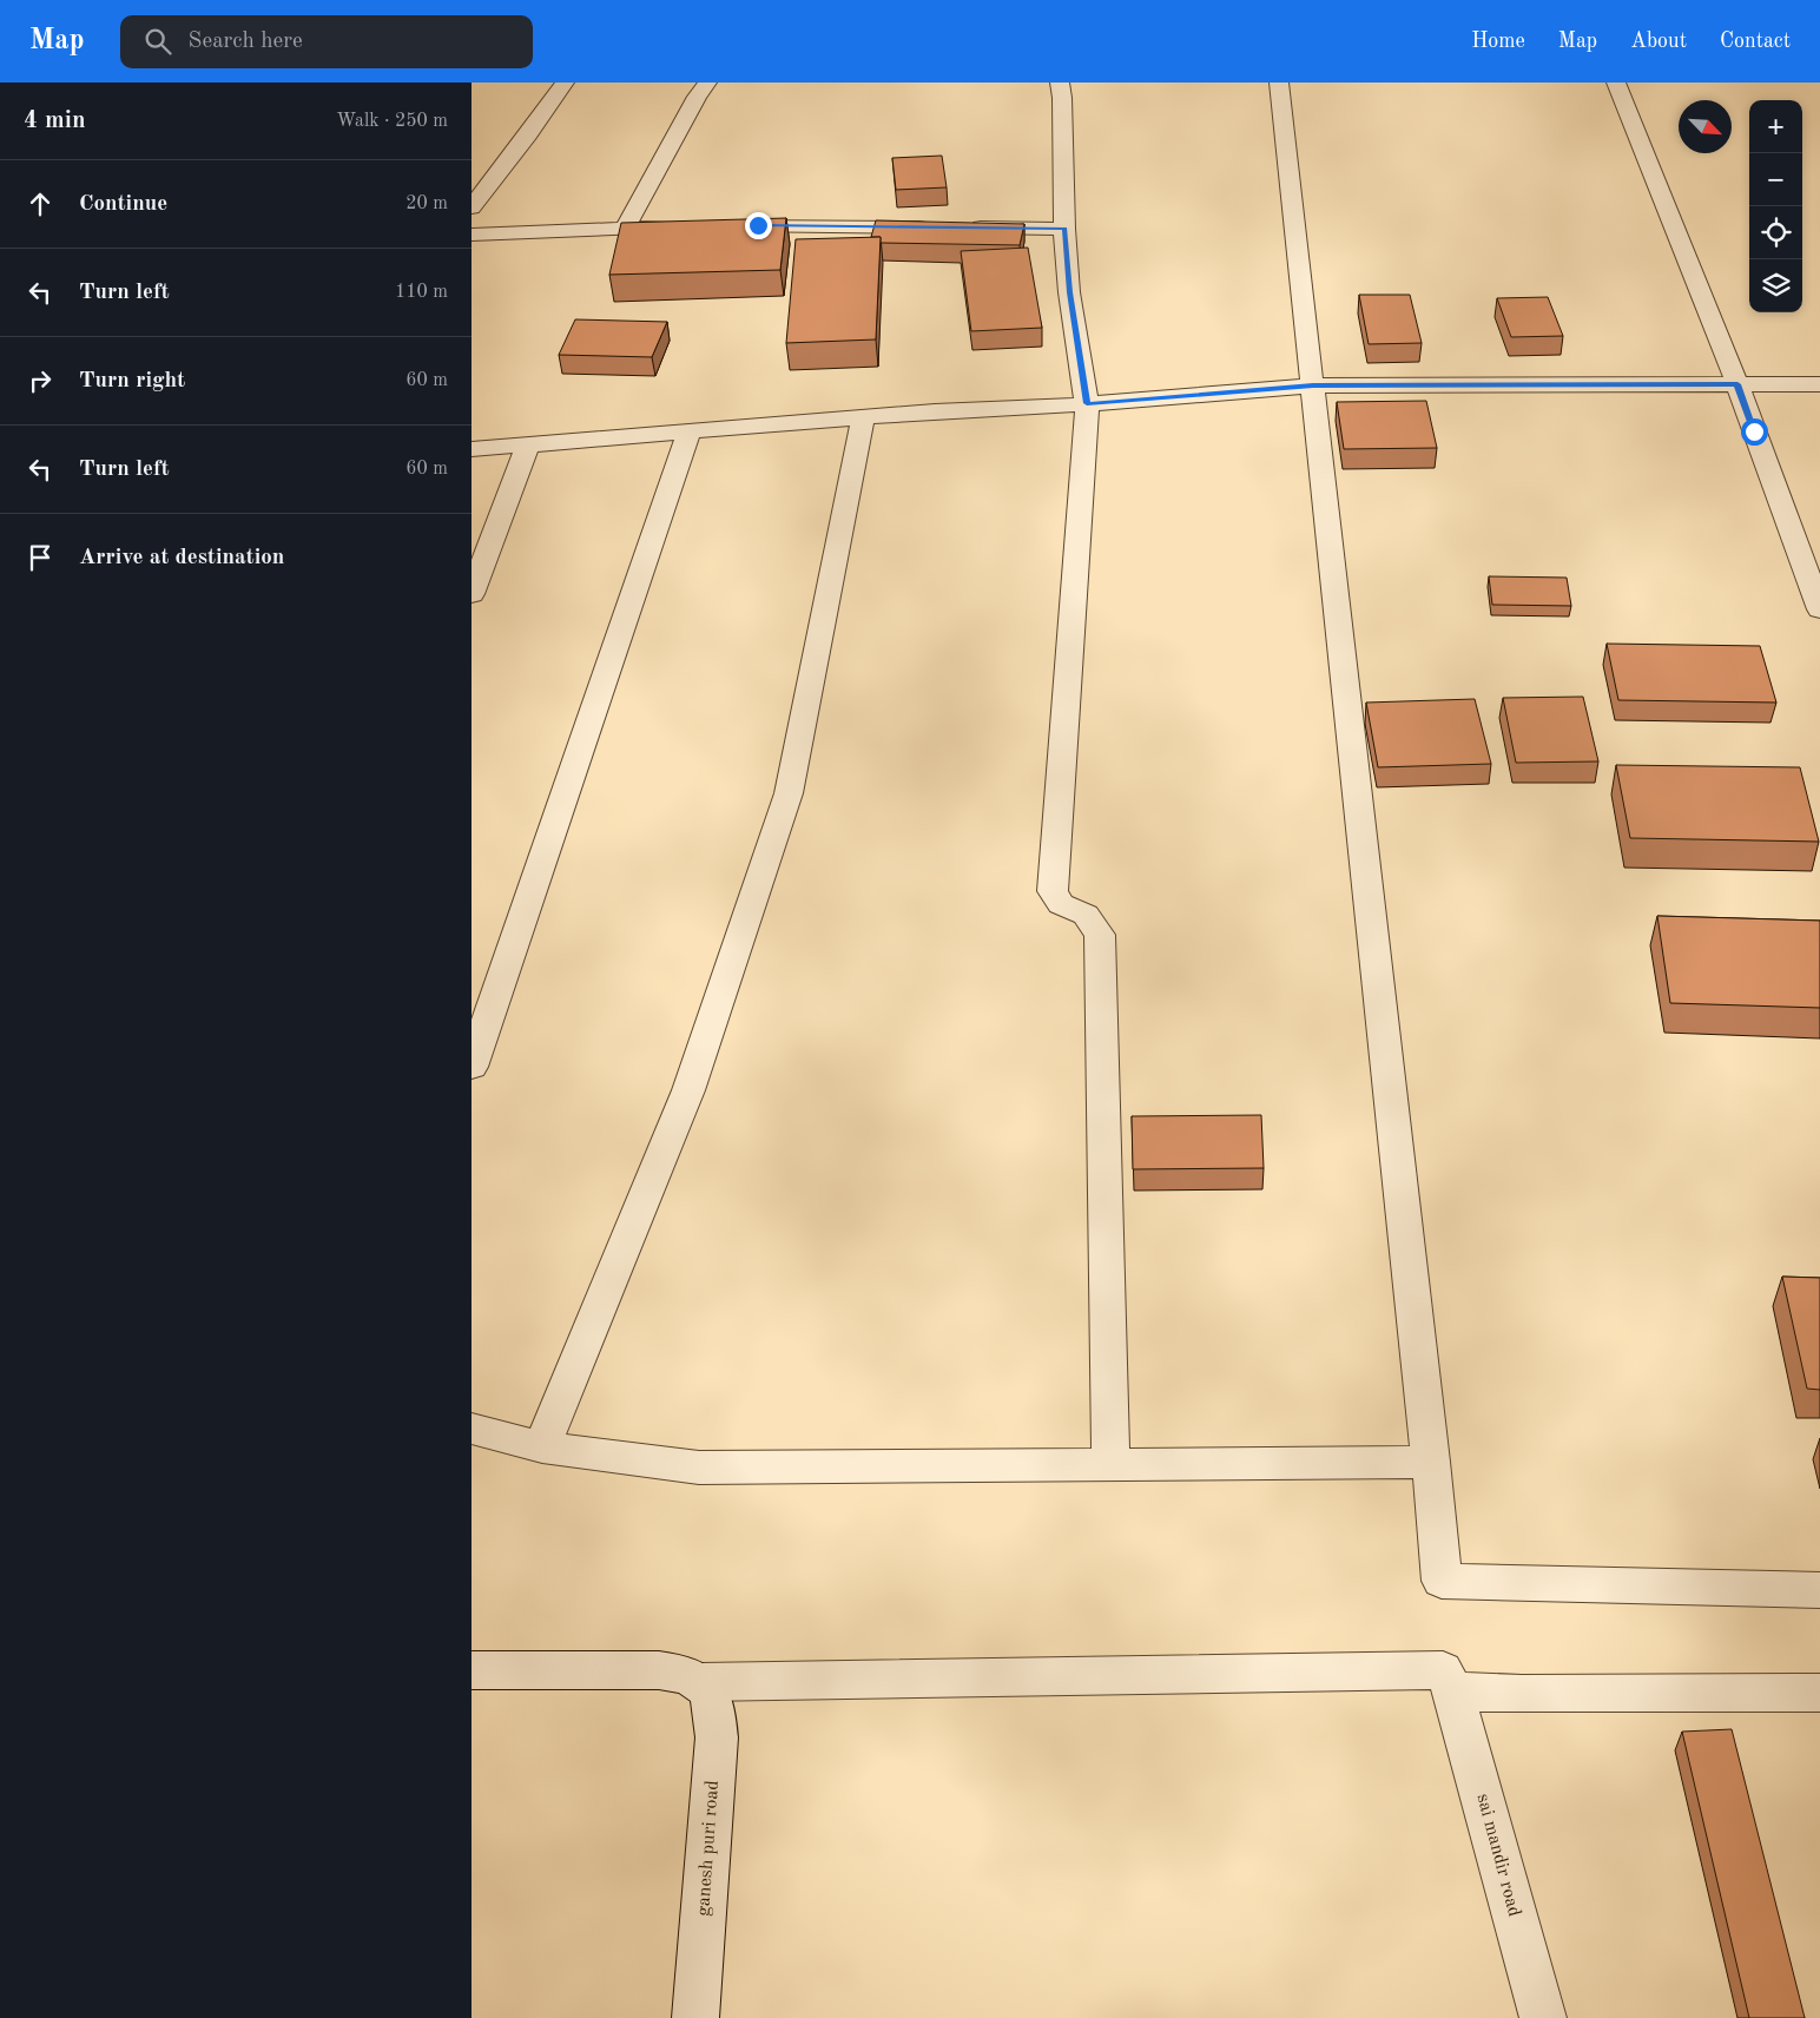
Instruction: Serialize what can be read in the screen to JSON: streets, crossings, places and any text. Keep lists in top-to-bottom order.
{
  "streets": {
    "street": ["ganesh puri road", "sai mandir road"]
  },
  "north": "bottom right",
  "page": {
    "header": "Map",
    "search": "Search here",
    "nav": [
      "Home",
      "Map",
      "About",
      "Contact"
    ],
    "heading": ["4 min", "Walk · 250 m"],
    "map_buttons": ["+", "−"],
    "list": [
      ["Continue", "20 m"],
      ["Turn left", "110 m"],
      ["Turn right", "60 m"],
      ["Turn left", "60 m"],
      "Arrive at destination"
    ]
  }
}
